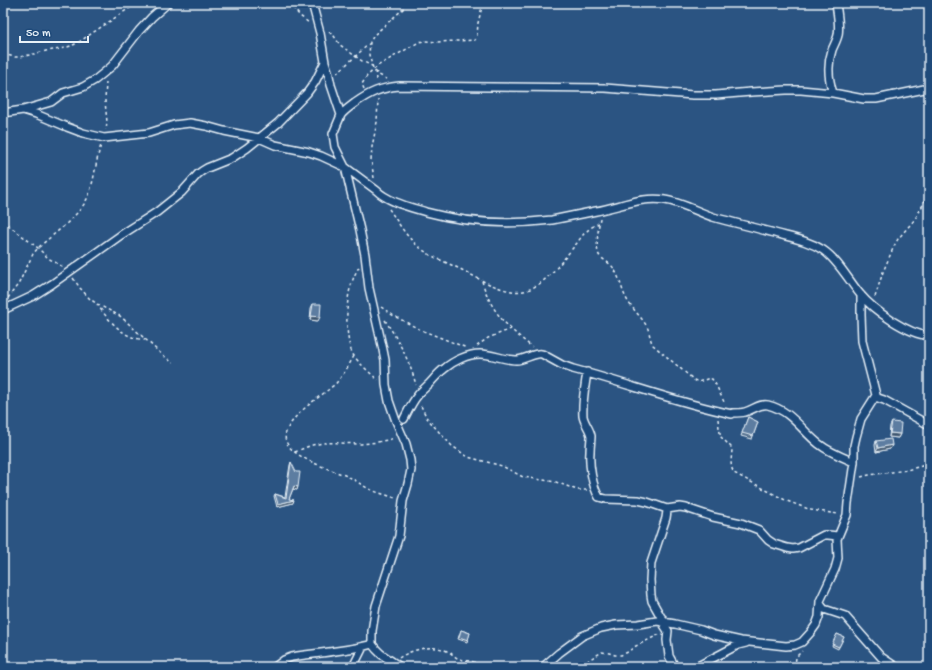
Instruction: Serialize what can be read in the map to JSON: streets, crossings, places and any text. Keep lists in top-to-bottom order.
{
  "scale_bar": "50 m"
}
